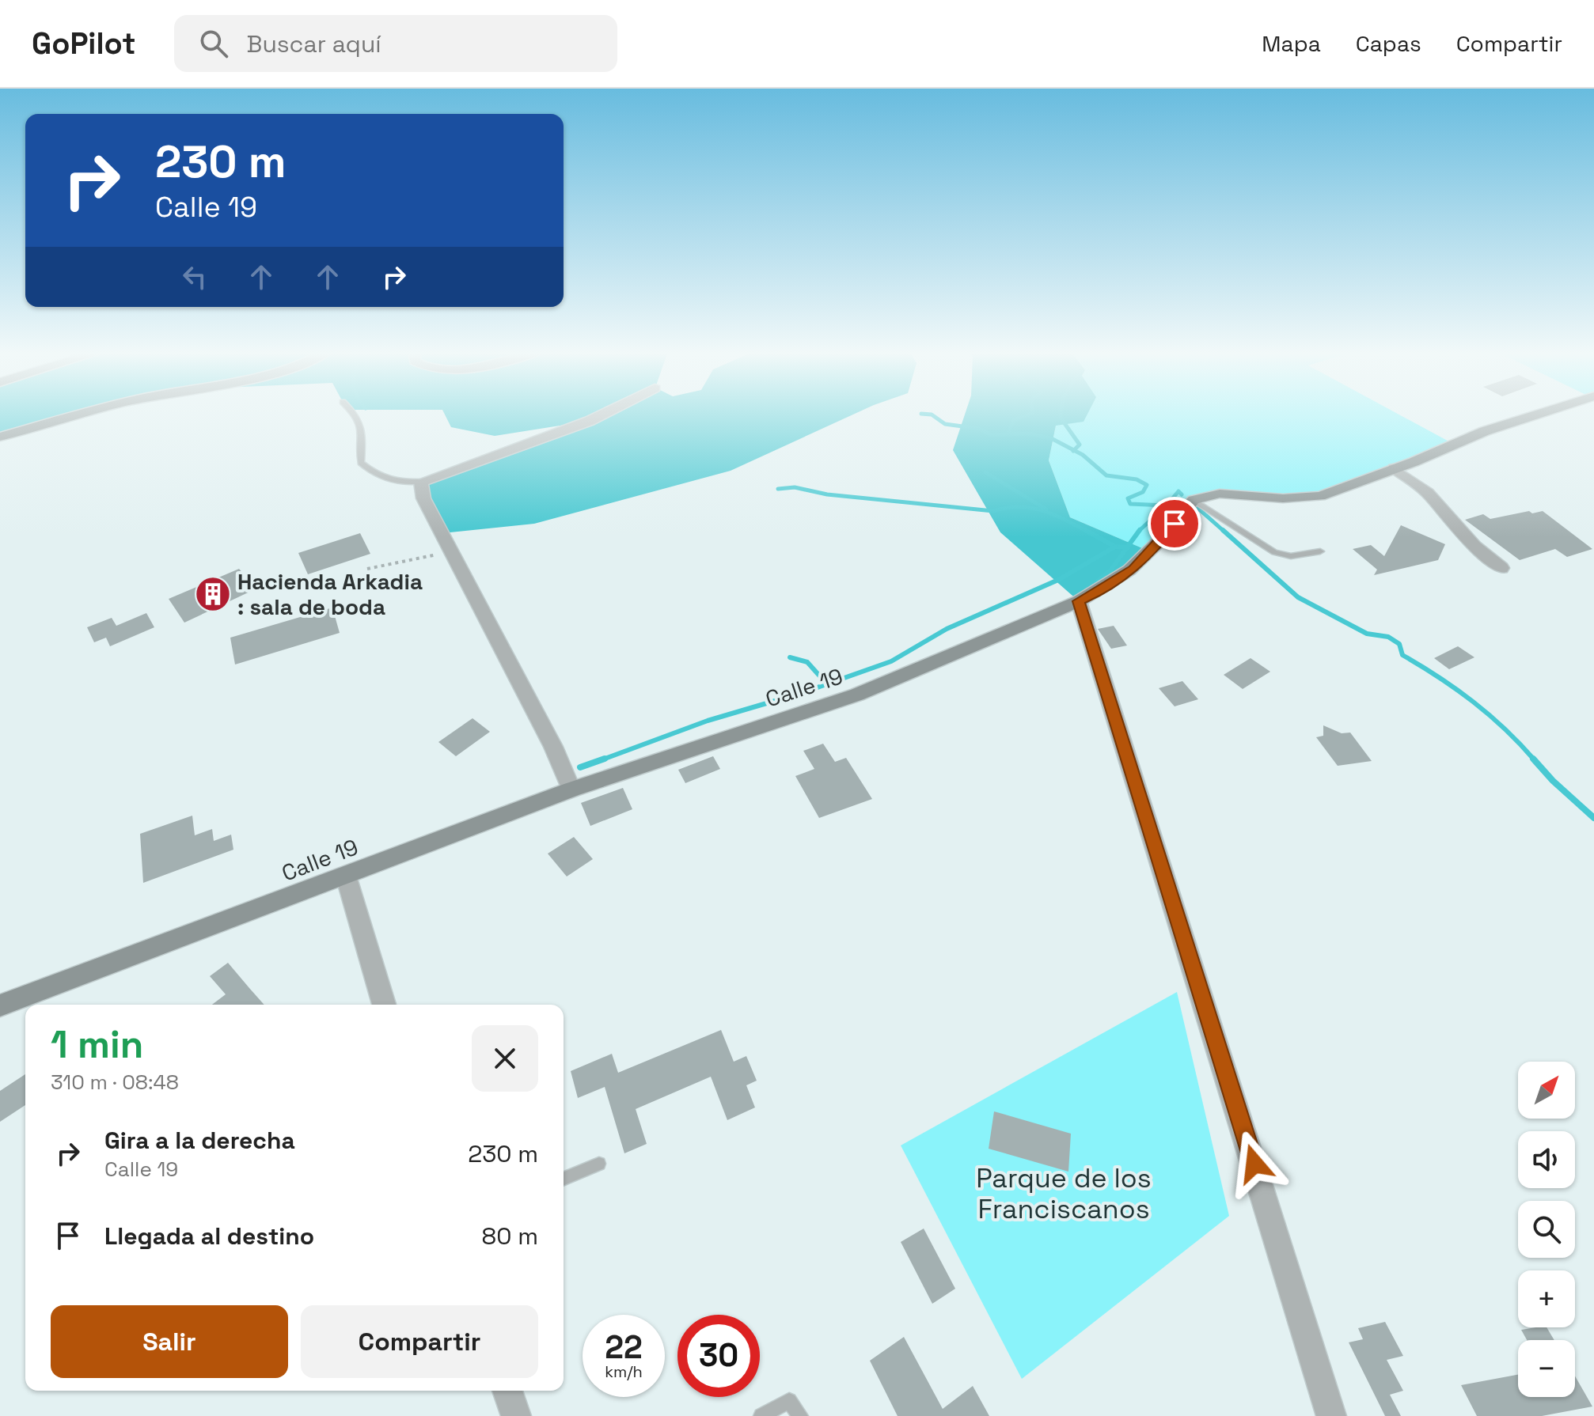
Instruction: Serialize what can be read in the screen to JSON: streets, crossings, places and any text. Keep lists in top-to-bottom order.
{
  "streets": {
    "street": ["Calle 19"]
  },
  "parks": ["Parque de los Franciscanos"],
  "places": {
    "building": ["Hacienda Arkadia : sala de boda"]
  },
  "north": "top right",
  "page": {
    "header": "GoPilot",
    "search": "Buscar aquí",
    "nav": ["Mapa", "Capas", "Compartir"],
    "turn": ["230 m", "Calle 19"],
    "heading": ["1 min", "310 m · 08:48"],
    "map_buttons": ["+", "−"],
    "list": [
      {
        "name": "Gira a la derecha",
        "note": "Calle 19",
        "value": "230 m"
      },
      {
        "name": "Llegada al destino",
        "value": "80 m"
      }
    ],
    "buttons": ["Salir", "Compartir"],
    "speed": "22 km/h",
    "limit": "30"
  }
}
